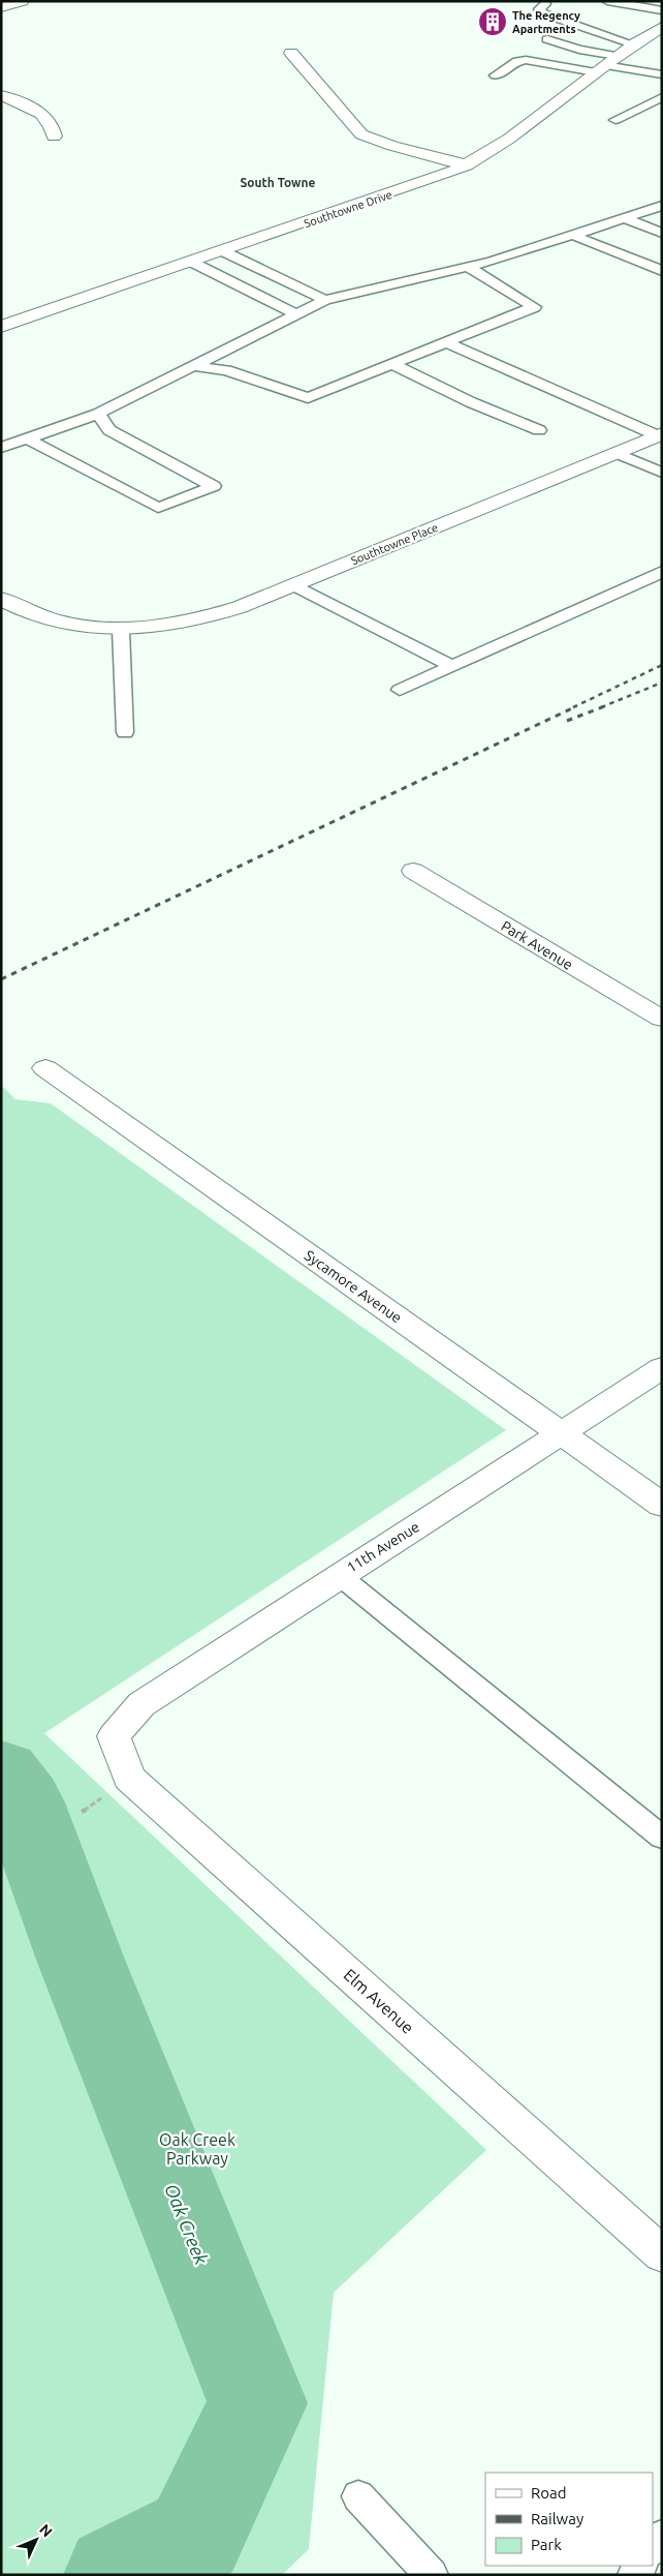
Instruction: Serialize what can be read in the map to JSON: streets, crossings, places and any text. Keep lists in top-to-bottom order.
{
  "streets": {
    "street": [
      "Southtowne Drive",
      "Southtowne Place",
      "Park Avenue",
      "Sycamore Avenue",
      "11th Avenue",
      "Elm Avenue"
    ]
  },
  "crossings": [
    ["Sycamore Avenue", "11th Avenue"],
    ["11th Avenue", "Elm Avenue"]
  ],
  "districts": ["South Towne"],
  "water": ["Oak Creek"],
  "parks": ["Oak Creek Parkway"],
  "places": {
    "building": ["The Regency Apartments"]
  },
  "legend": ["Road", "Railway", "Park"],
  "north": "top right"
}
